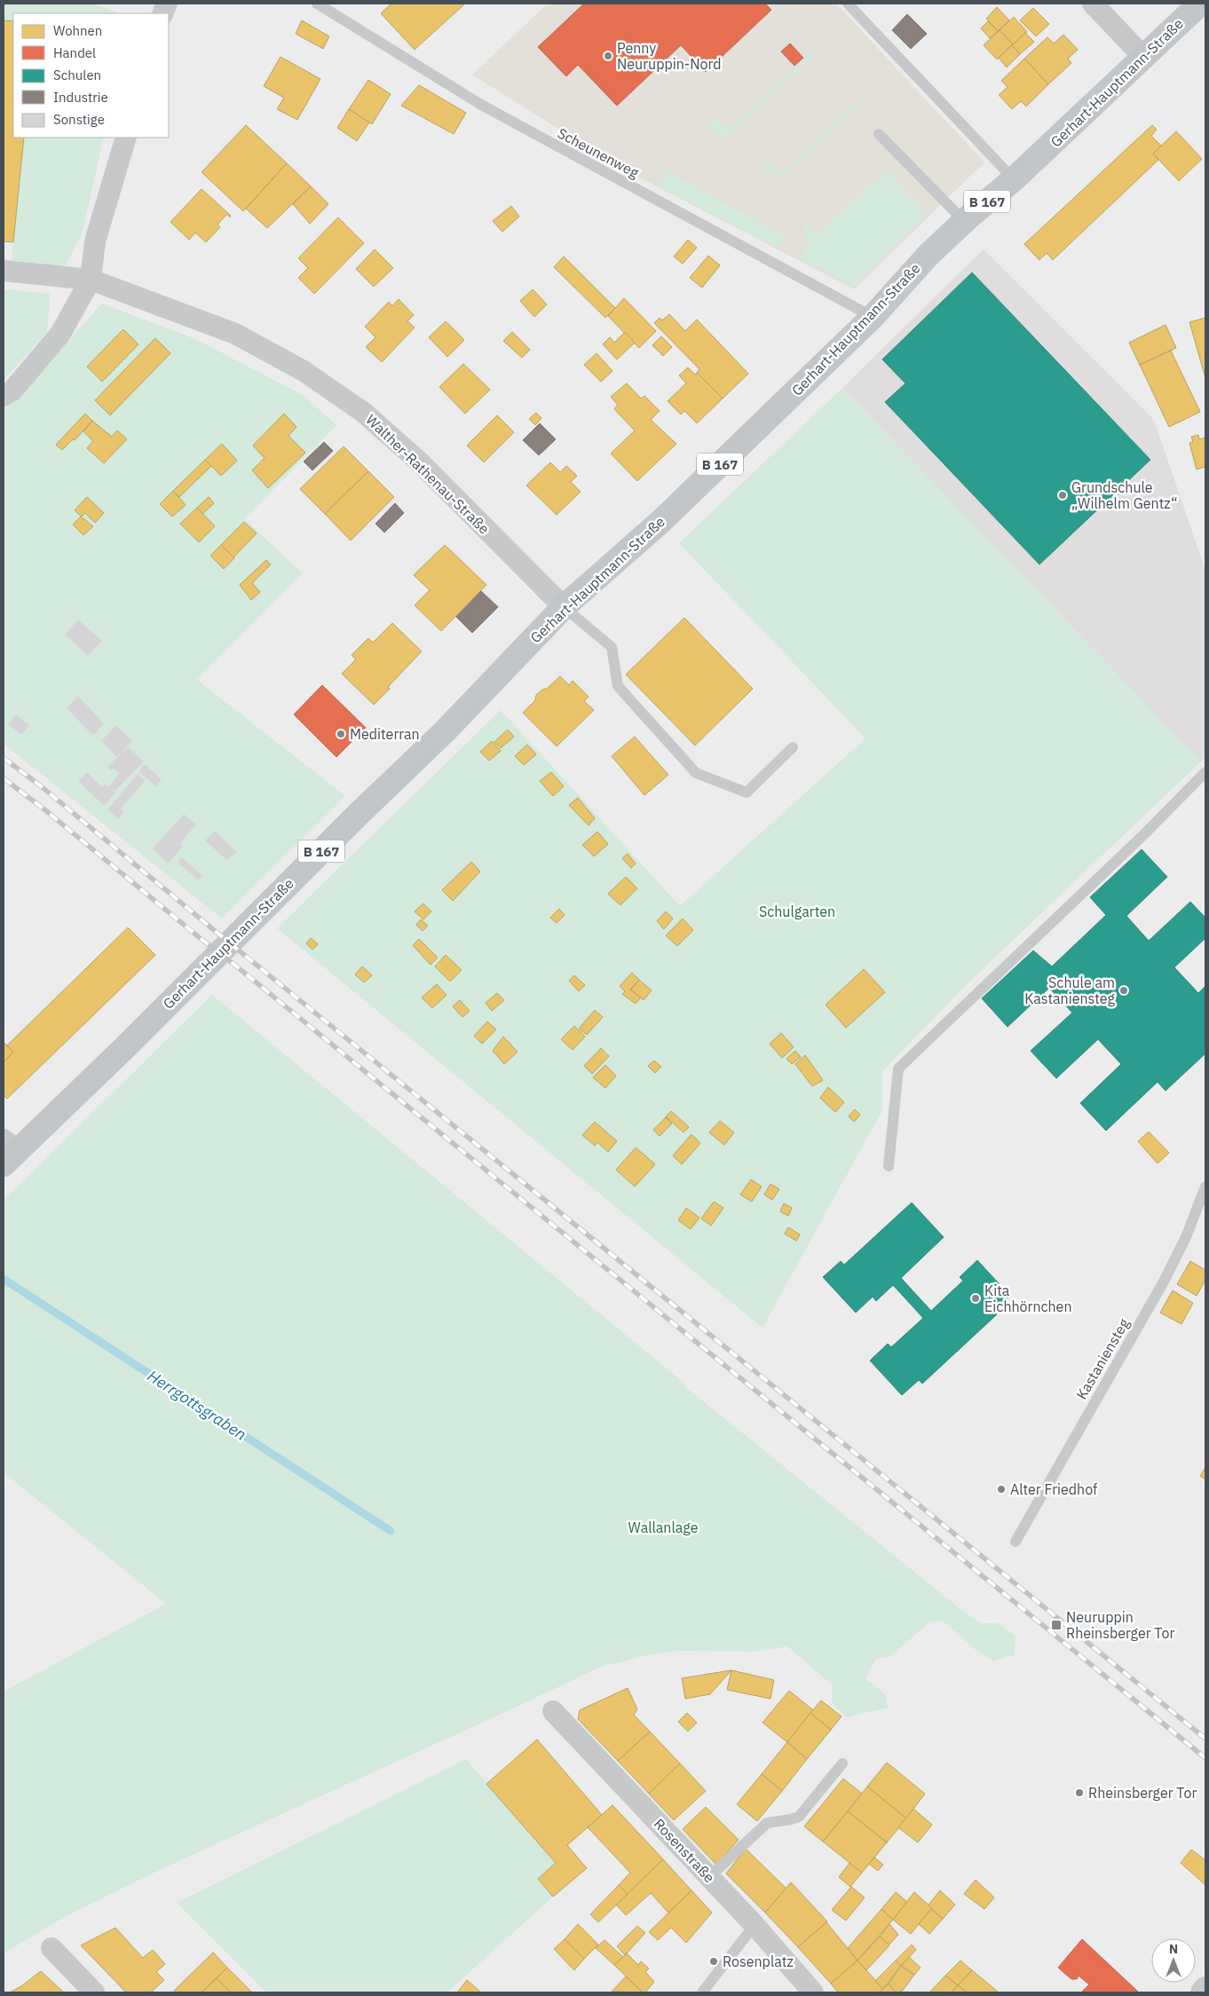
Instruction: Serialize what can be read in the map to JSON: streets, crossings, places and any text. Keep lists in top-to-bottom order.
{
  "streets": {
    "main road": ["Gerhart-Hauptmann-Straße", "B 167"],
    "street": ["Walther-Rathenau-Straße", "Rosenstraße"],
    "lane": ["Scheunenweg", "Kastaniensteg"]
  },
  "crossings": [
    ["Gerhart-Hauptmann-Straße", "Scheunenweg"],
    ["Gerhart-Hauptmann-Straße", "Walther-Rathenau-Straße"]
  ],
  "water": ["Herrgottsgraben"],
  "parks": ["Schulgarten", "Wallanlage"],
  "places": {
    "other": [
      "Penny Neuruppin-Nord",
      "Grundschule „Wilhelm Gentz“",
      "Mediterran",
      "Schule am Kastaniensteg",
      "Kita Eichhörnchen",
      "Alter Friedhof",
      "Rheinsberger Tor",
      "Rosenplatz"
    ],
    "transit": ["Neuruppin Rheinsberger Tor"]
  },
  "legend": [
    "Wohnen",
    "Handel",
    "Schulen",
    "Industrie",
    "Sonstige"
  ],
  "north": "top"
}
